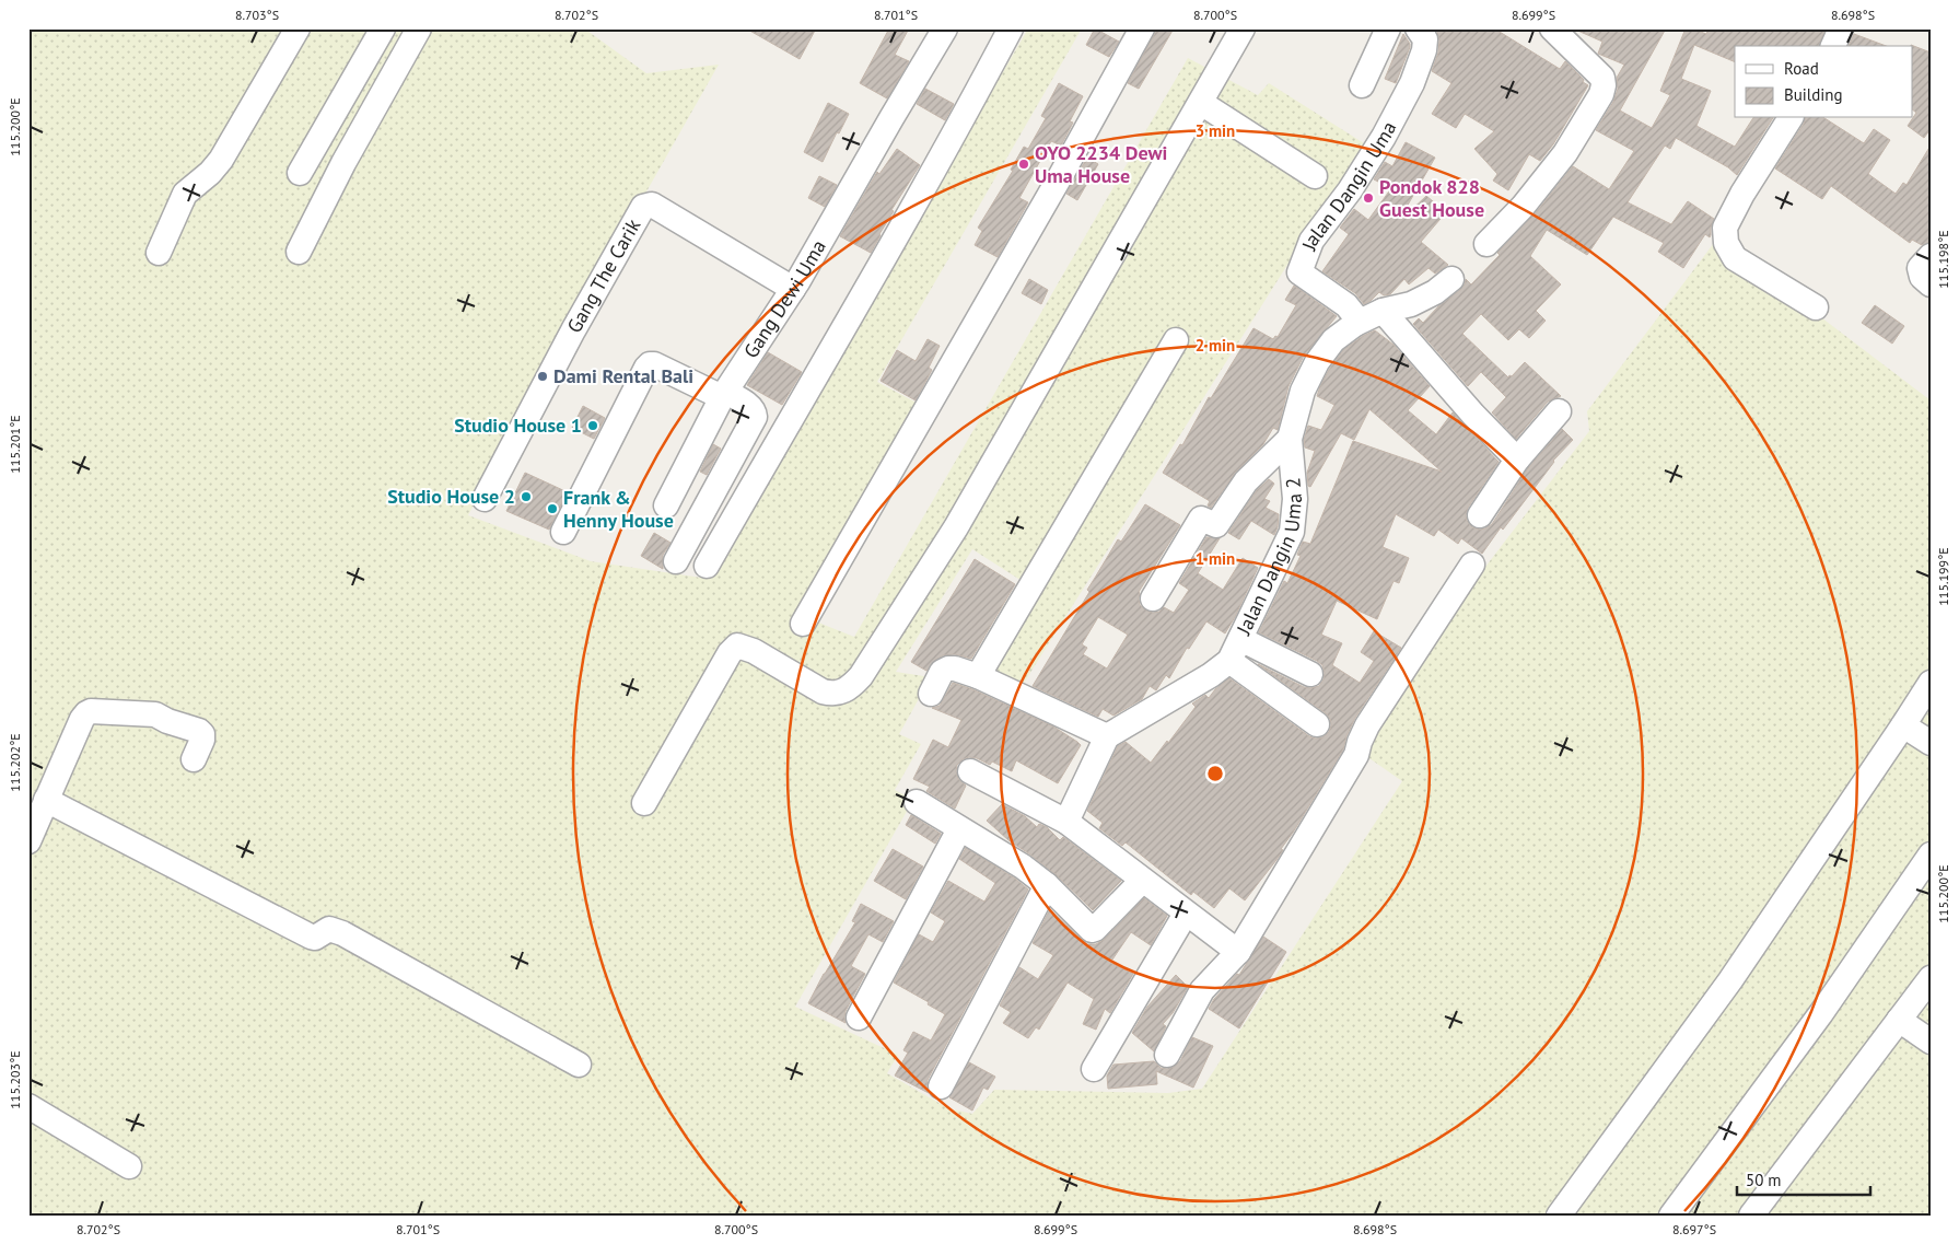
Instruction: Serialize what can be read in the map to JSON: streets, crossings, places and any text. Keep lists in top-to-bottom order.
{
  "streets": {
    "street": [
      "Jalan Dangin Uma",
      "Gang The Carik",
      "Gang Dewi Uma",
      "Jalan Dangin Uma 2"
    ]
  },
  "crossings": [
    ["Jalan Dangin Uma", "Jalan Dangin Uma 2"],
    ["Gang The Carik", "Gang Dewi Uma"]
  ],
  "places": [
    "OYO 2234 Dewi Uma House",
    "Pondok 828 Guest House",
    "Dami Rental Bali",
    "Studio House 1",
    "Studio House 2",
    "Frank & Henny House"
  ],
  "legend": ["Road", "Building"],
  "scale_bar": "50 m",
  "coordinates": [
    "8.703°S",
    "8.702°S",
    "8.701°S",
    "8.700°S",
    "8.699°S",
    "8.698°S",
    "115.200°E",
    "115.198°E",
    "115.201°E",
    "115.199°E",
    "115.202°E",
    "115.203°E",
    "8.697°S"
  ],
  "rings": ["3 min", "2 min", "1 min"]
}
